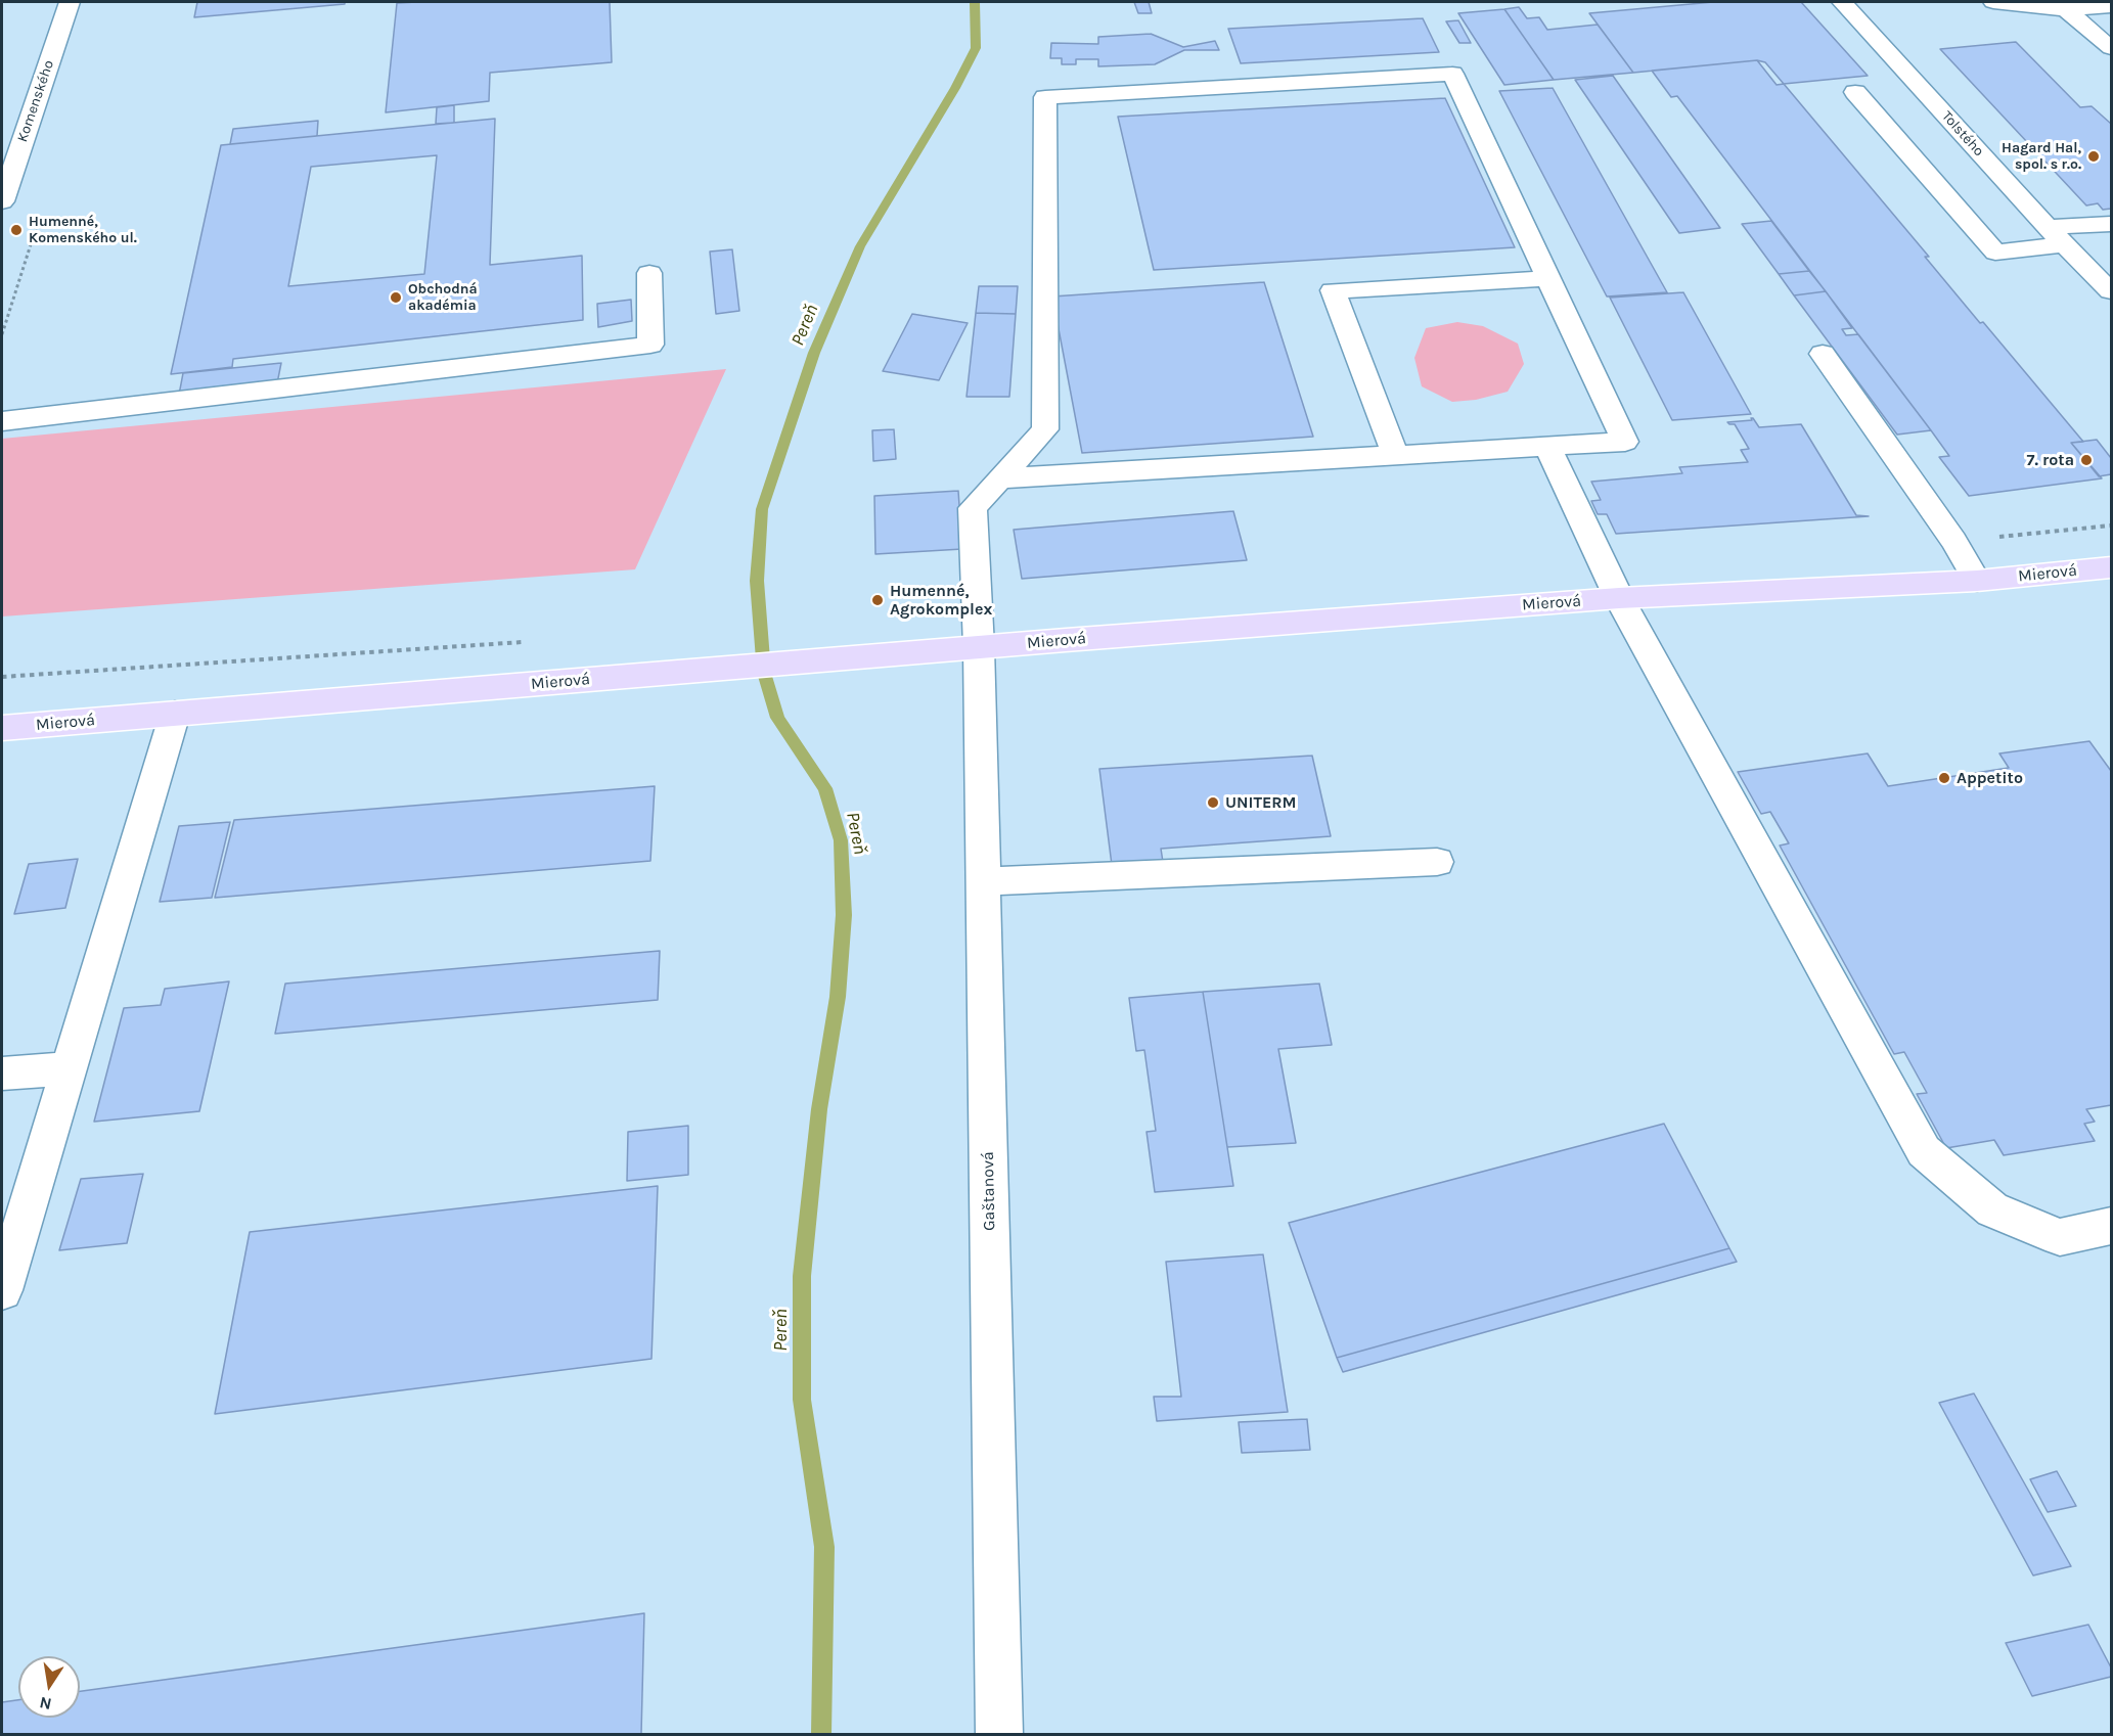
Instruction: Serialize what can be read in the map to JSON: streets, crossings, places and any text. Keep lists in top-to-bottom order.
{
  "streets": {
    "main road": ["Mierová"],
    "street": ["Komenského", "Tolstého", "Gaštanová"]
  },
  "crossings": [
    ["Mierová", "Gaštanová"]
  ],
  "water": ["Pereň"],
  "places": [
    "Hagard Hal, spol. s r.o.",
    "Humenné, Komenského ul.",
    "Obchodná akadémia",
    "7. rota",
    "Humenné, Agrokomplex",
    "Appetito",
    "UNITERM"
  ],
  "north": "bottom"
}
